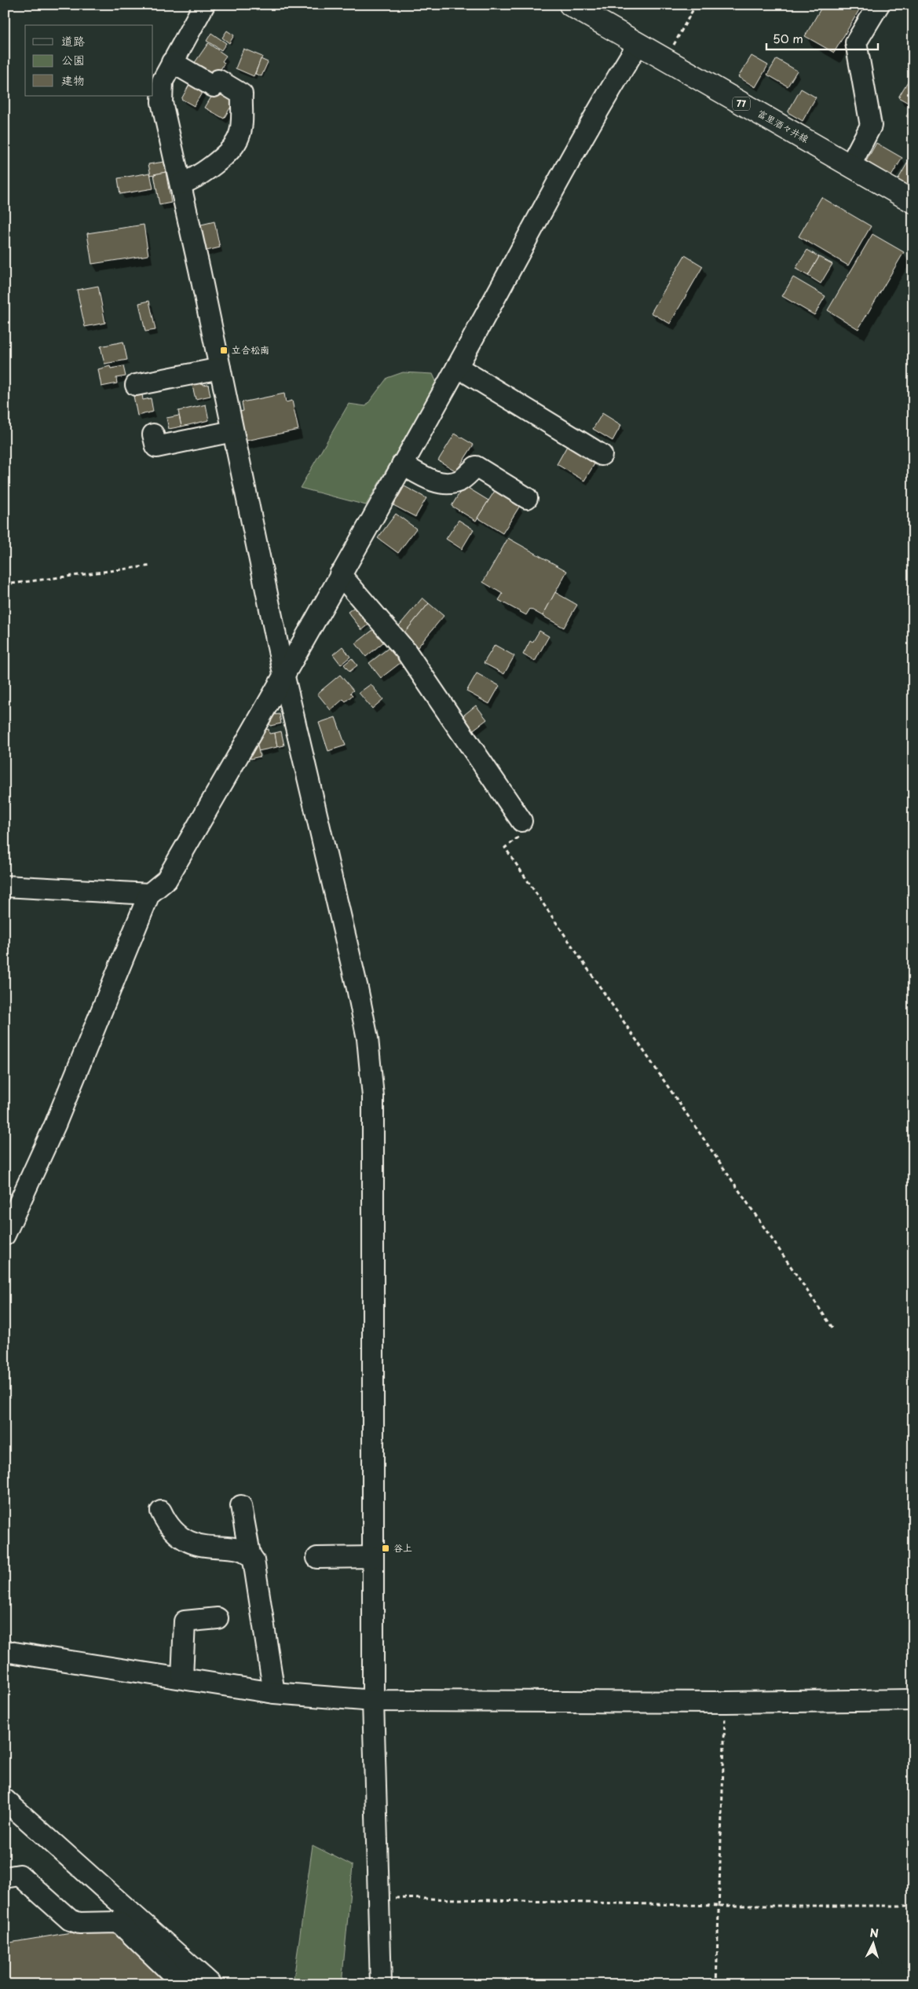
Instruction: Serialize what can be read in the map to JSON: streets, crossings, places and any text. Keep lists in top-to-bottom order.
{
  "streets": {
    "main road": ["77", "富里酒々井線"]
  },
  "places": {
    "transit": ["立合松南", "谷上"]
  },
  "legend": ["道路", "公園", "建物"],
  "scale_bar": "50 m",
  "north": "top"
}
